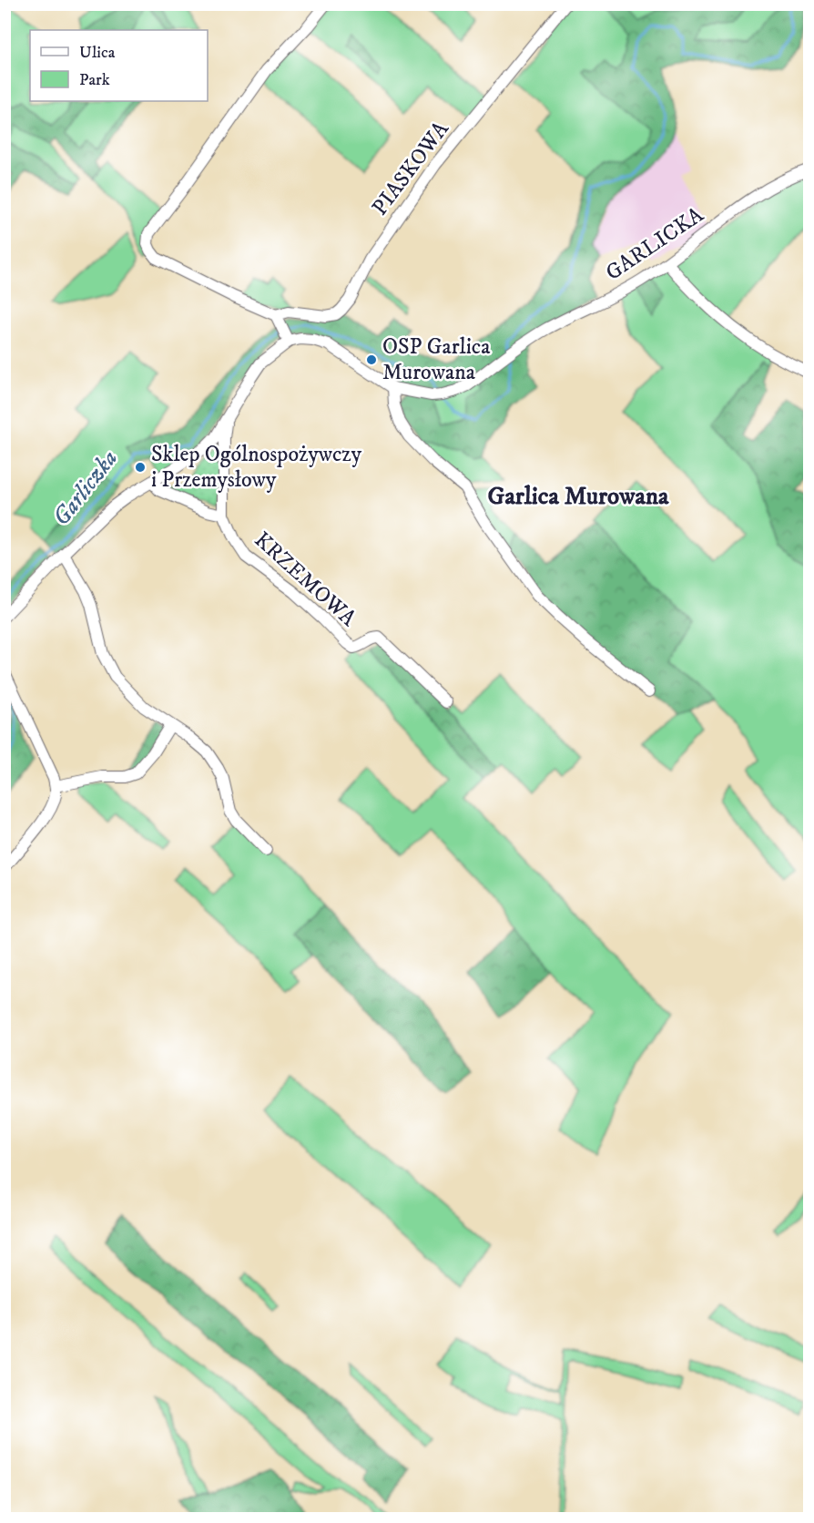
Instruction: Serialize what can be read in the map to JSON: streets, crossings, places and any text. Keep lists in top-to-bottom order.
{
  "streets": {
    "street": ["PIASKOWA", "GARLICKA", "KRZEMOWA"]
  },
  "districts": ["Garlica Murowana"],
  "water": ["Garliczka"],
  "places": ["OSP Garlica Murowana", "Sklep Ogólnospożywczy i Przemysłowy"],
  "legend": ["Ulica", "Park"]
}
